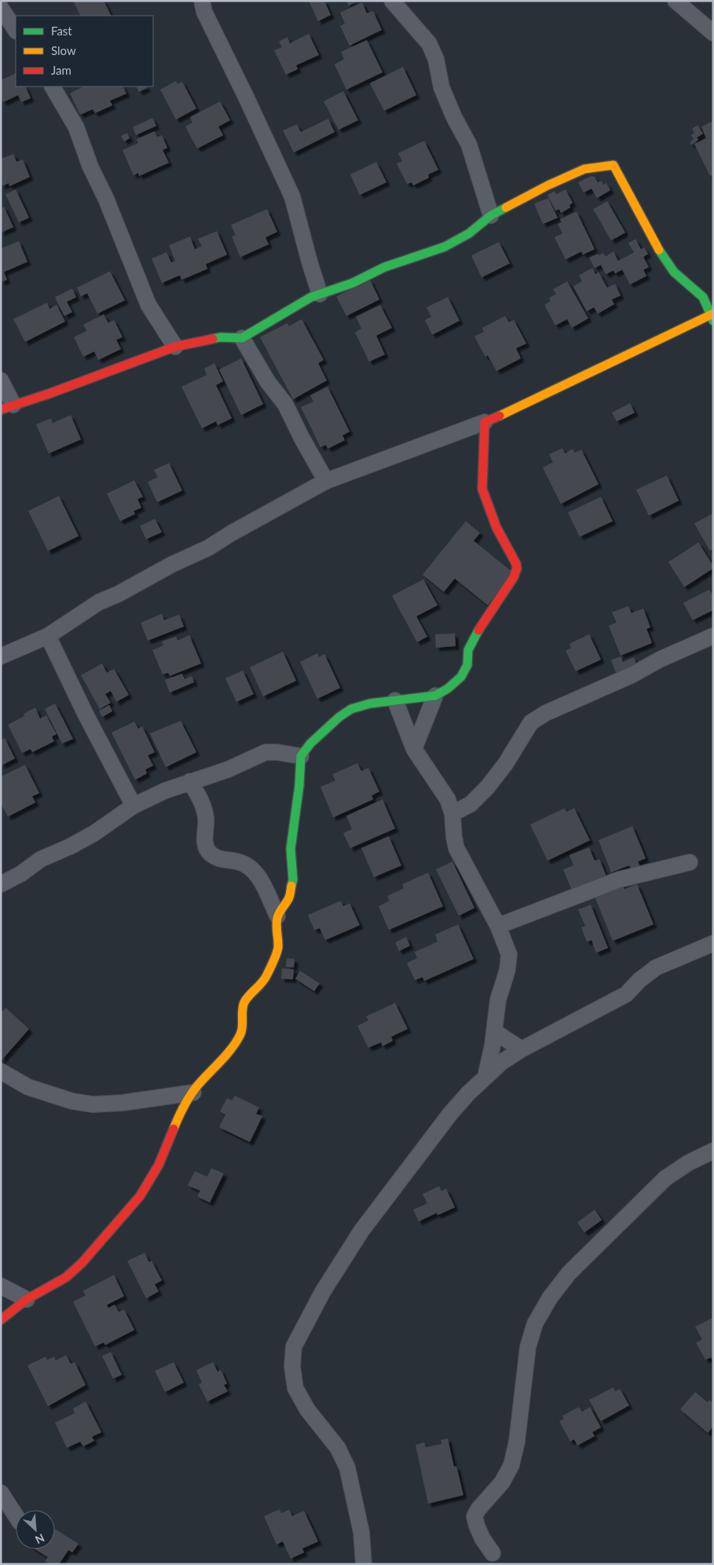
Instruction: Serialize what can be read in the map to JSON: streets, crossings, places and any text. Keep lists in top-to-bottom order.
{
  "legend": ["Fast", "Slow", "Jam"],
  "north": "bottom right"
}
